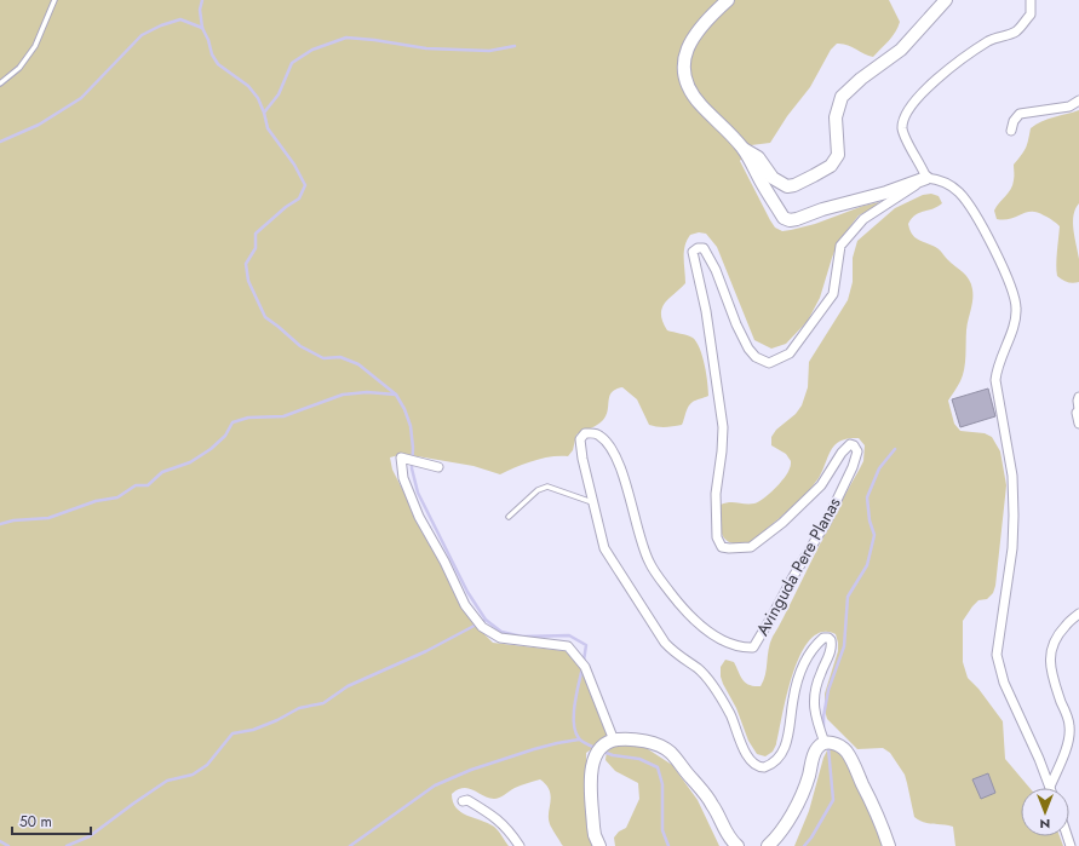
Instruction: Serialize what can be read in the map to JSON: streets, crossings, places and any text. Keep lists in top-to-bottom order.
{
  "streets": {
    "street": ["Avinguda Pere Planas"]
  },
  "scale_bar": "50 m",
  "north": "bottom"
}
